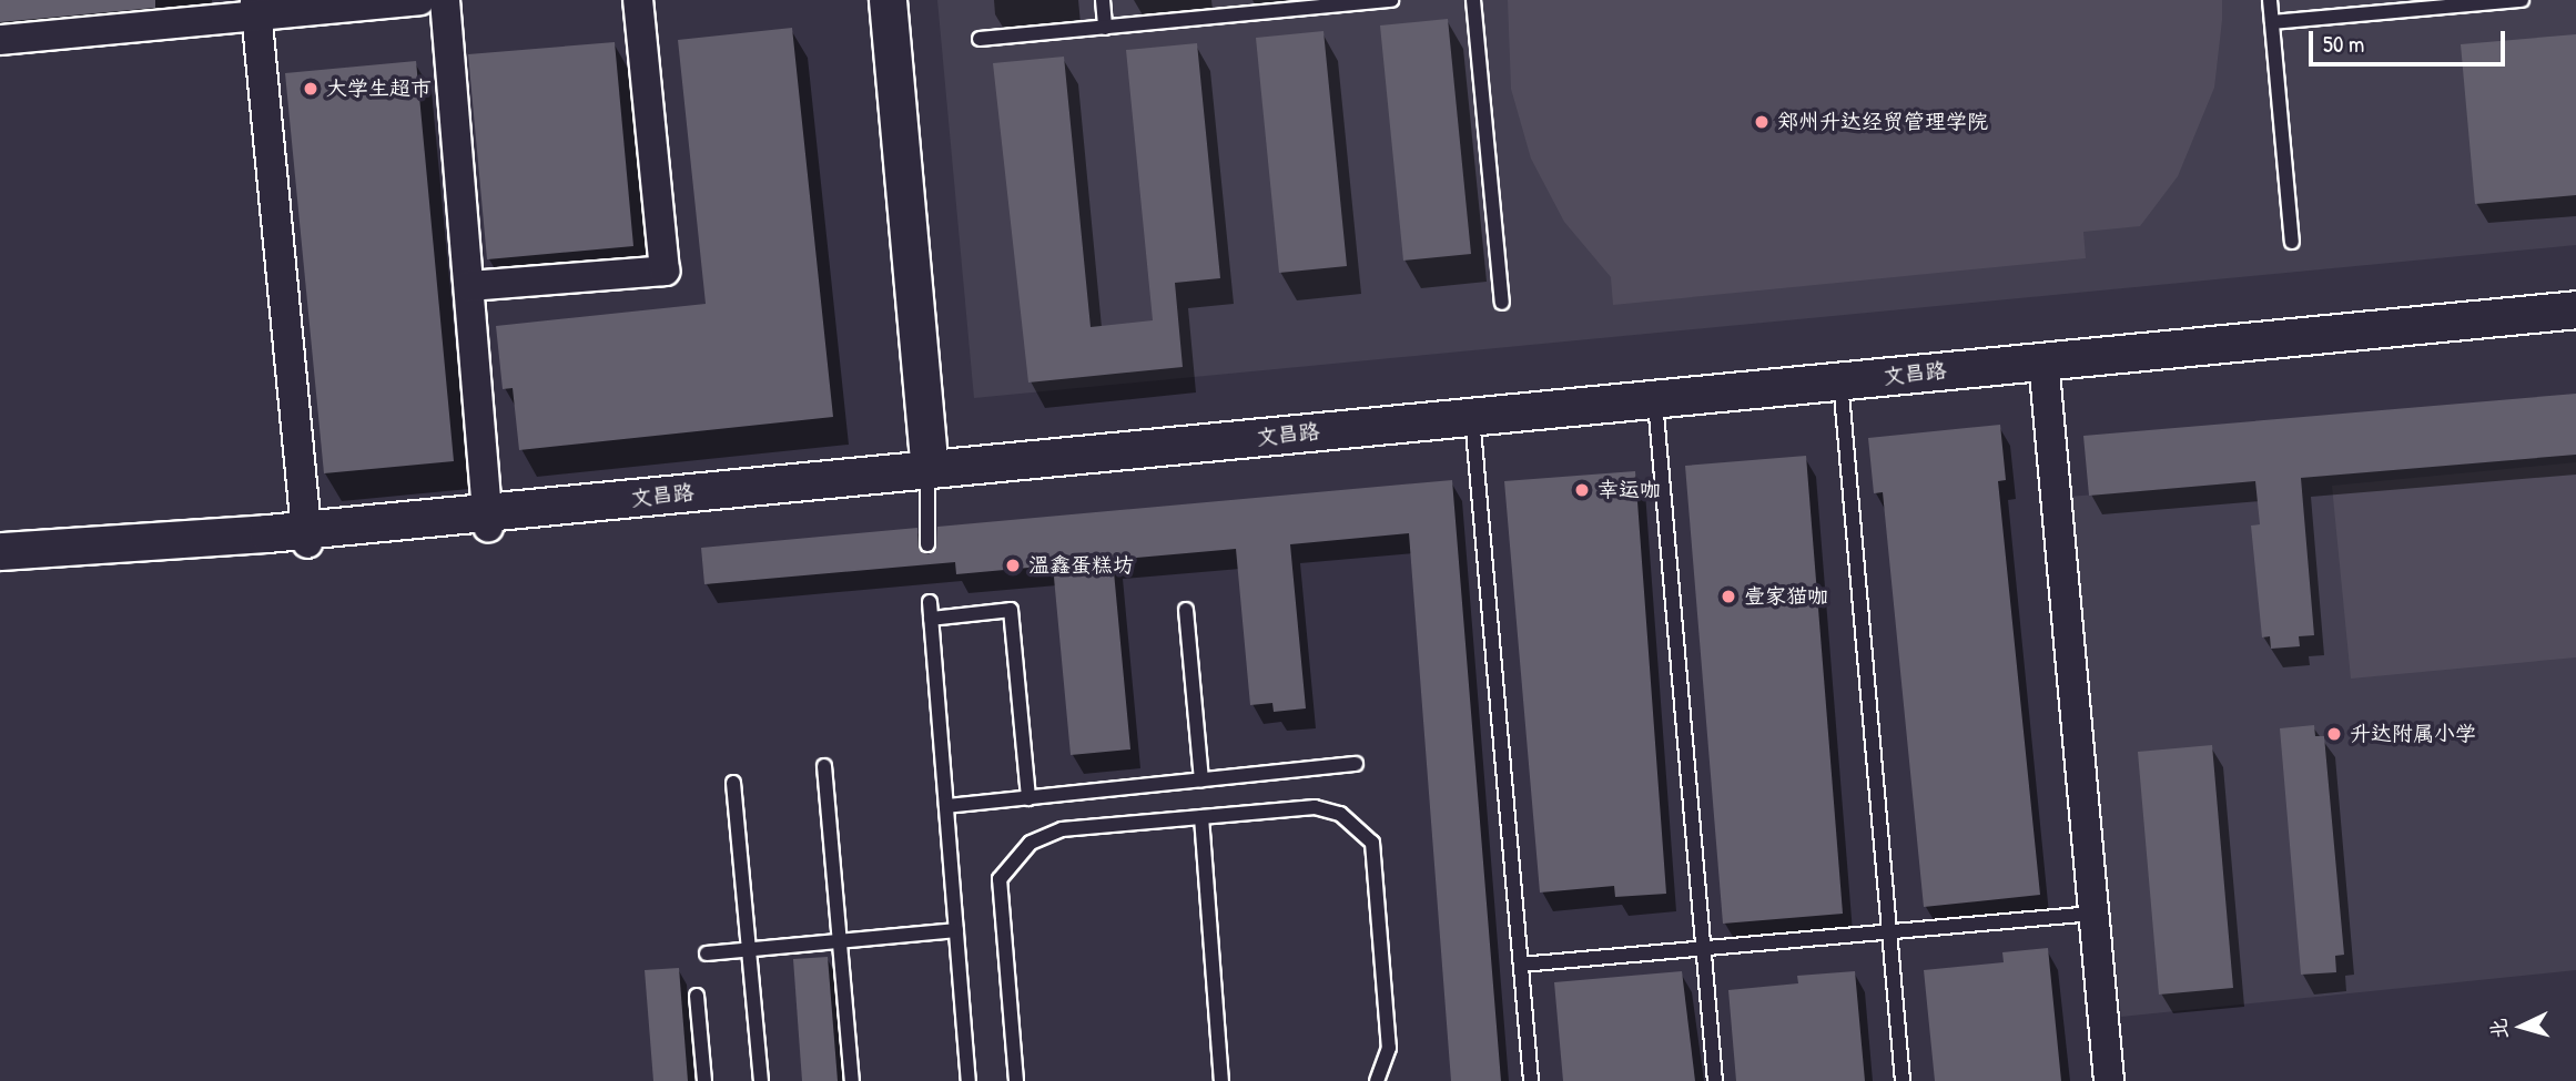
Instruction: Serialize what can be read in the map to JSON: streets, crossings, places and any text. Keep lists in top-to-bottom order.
{
  "streets": {
    "street": ["文昌路"]
  },
  "places": [
    "大学生超市",
    "郑州升达经贸管理学院",
    "幸运咖",
    "温鑫蛋糕坊",
    "壹家猫咖",
    "升达附属小学"
  ],
  "scale_bar": "50 m",
  "north": "left"
}
